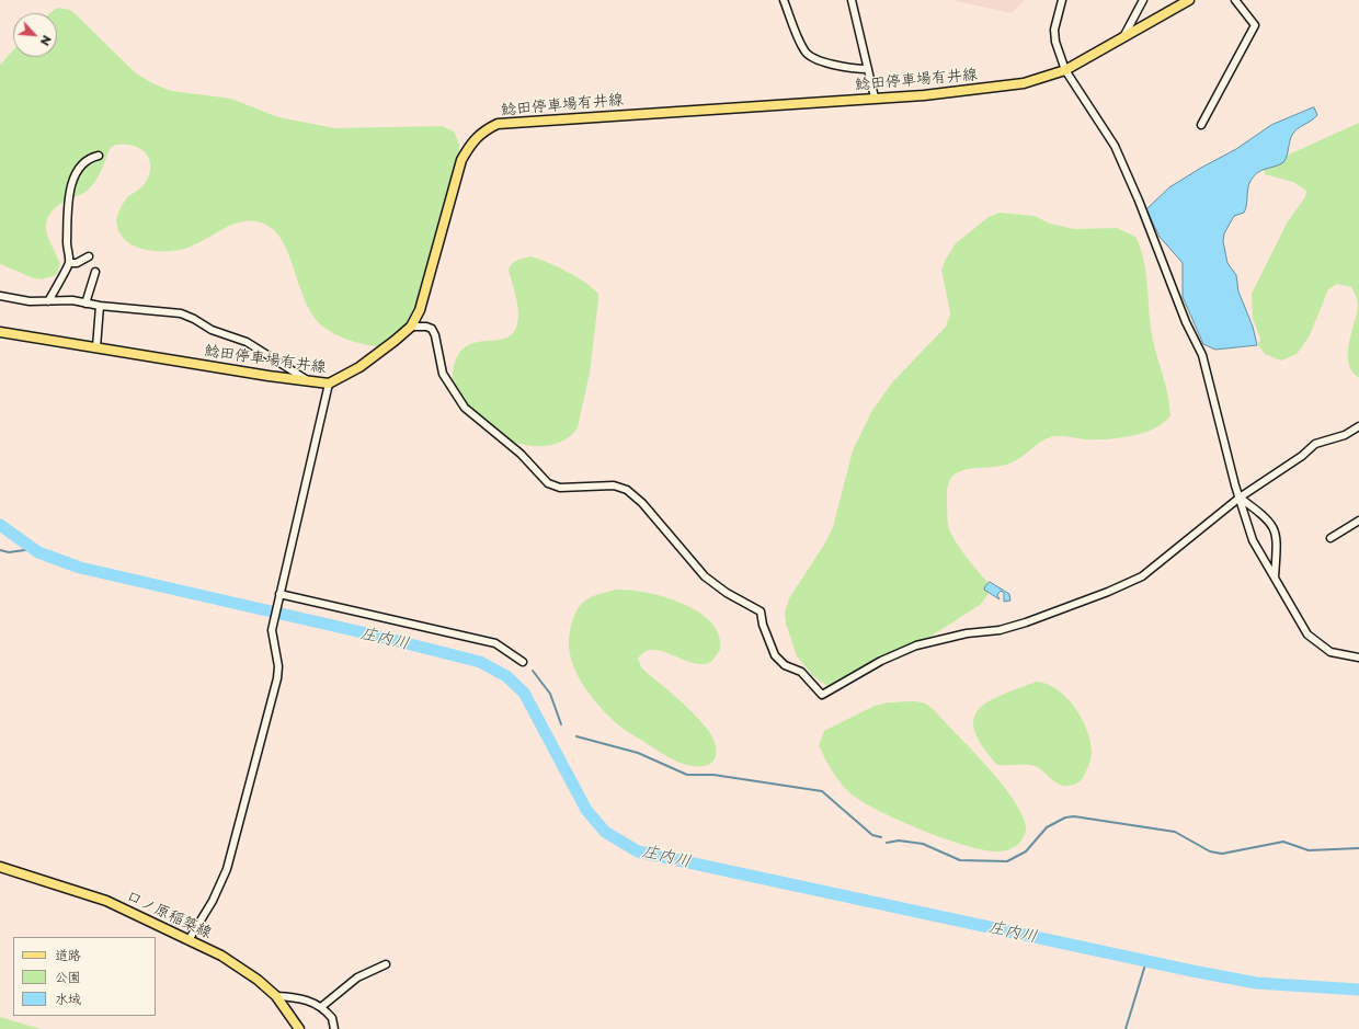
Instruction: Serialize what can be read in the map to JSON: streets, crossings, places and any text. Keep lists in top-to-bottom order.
{
  "streets": {
    "main road": ["鯰田停車場有井線", "口ノ原稲築線"]
  },
  "water": ["庄内川"],
  "legend": ["道路", "公園", "水域"],
  "north": "bottom right"
}
